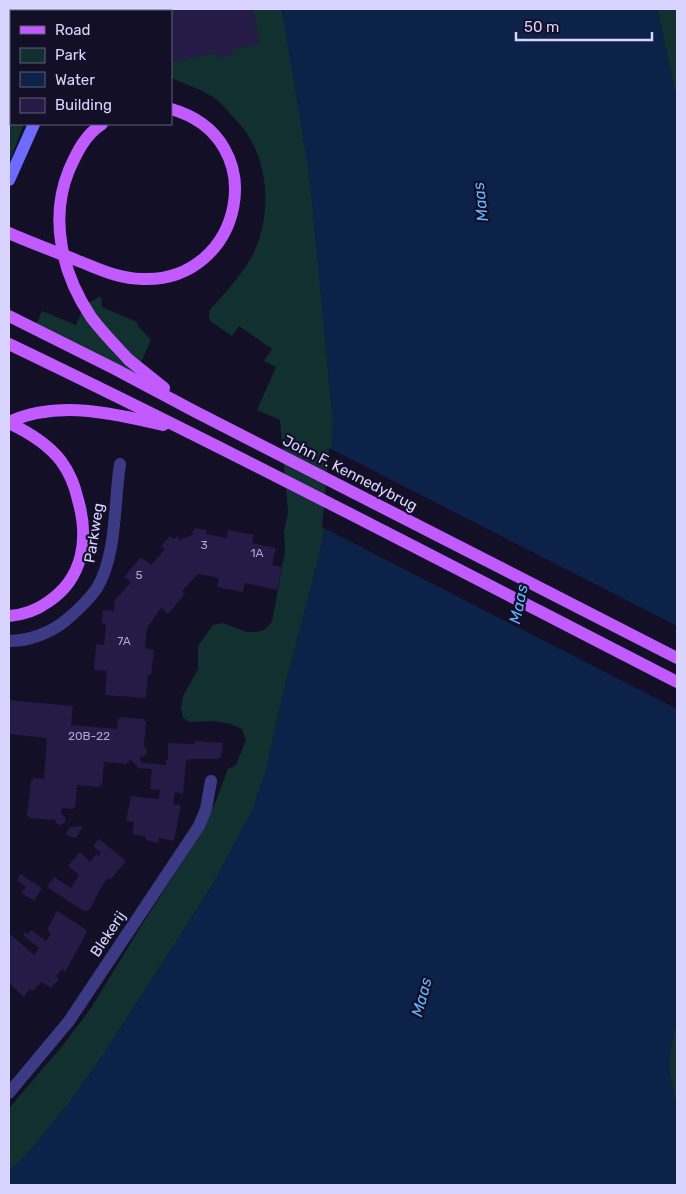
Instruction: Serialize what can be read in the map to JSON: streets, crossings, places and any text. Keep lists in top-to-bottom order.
{
  "streets": {
    "main road": ["John F. Kennedybrug"],
    "street": ["Parkweg", "Blekerij"]
  },
  "water": ["Maas"],
  "house_numbers": [
    "3",
    "1A",
    "5",
    "7A",
    "20B-22"
  ],
  "legend": [
    "Road",
    "Park",
    "Water",
    "Building"
  ],
  "scale_bar": "50 m"
}
